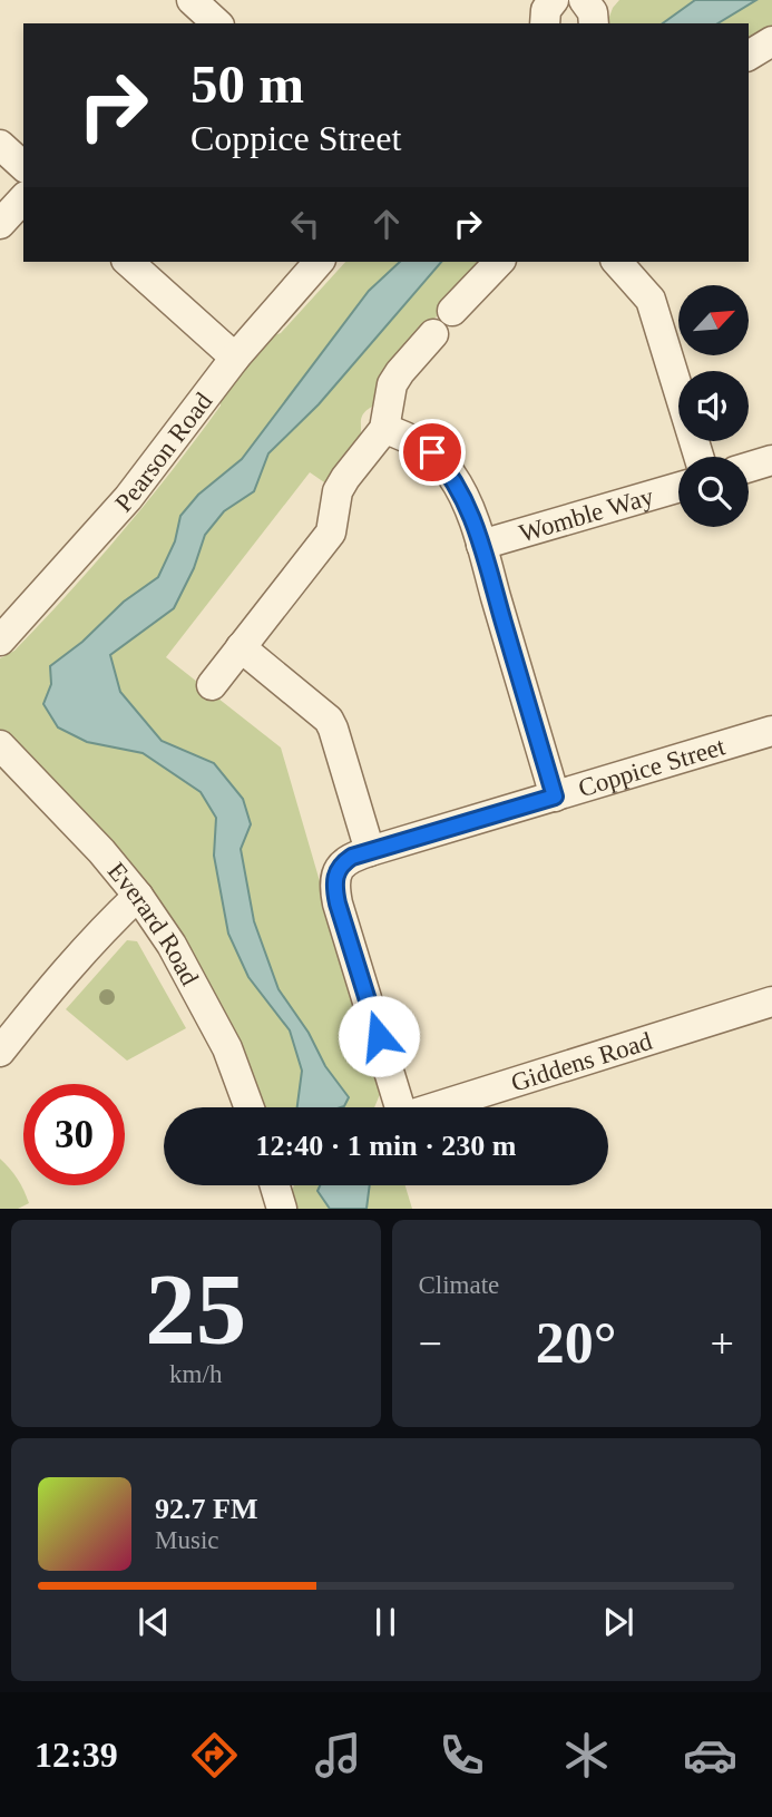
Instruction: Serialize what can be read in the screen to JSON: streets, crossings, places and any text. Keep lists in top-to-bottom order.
{
  "streets": {
    "street": [
      "Pearson Road",
      "Womble Way",
      "Coppice Street",
      "Everard Road",
      "Giddens Road"
    ]
  },
  "north": "top right",
  "page": {
    "turn": ["50 m", "Coppice Street"],
    "limit": "30",
    "trip": "12:40 · 1 min · 230 m",
    "tile": [
      ["25", "km/h"],
      "Climate"
    ],
    "heat": ["−", "20°", "+"],
    "song": ["92.7 FM", "Music"],
    "tabs": "12:39"
  }
}
